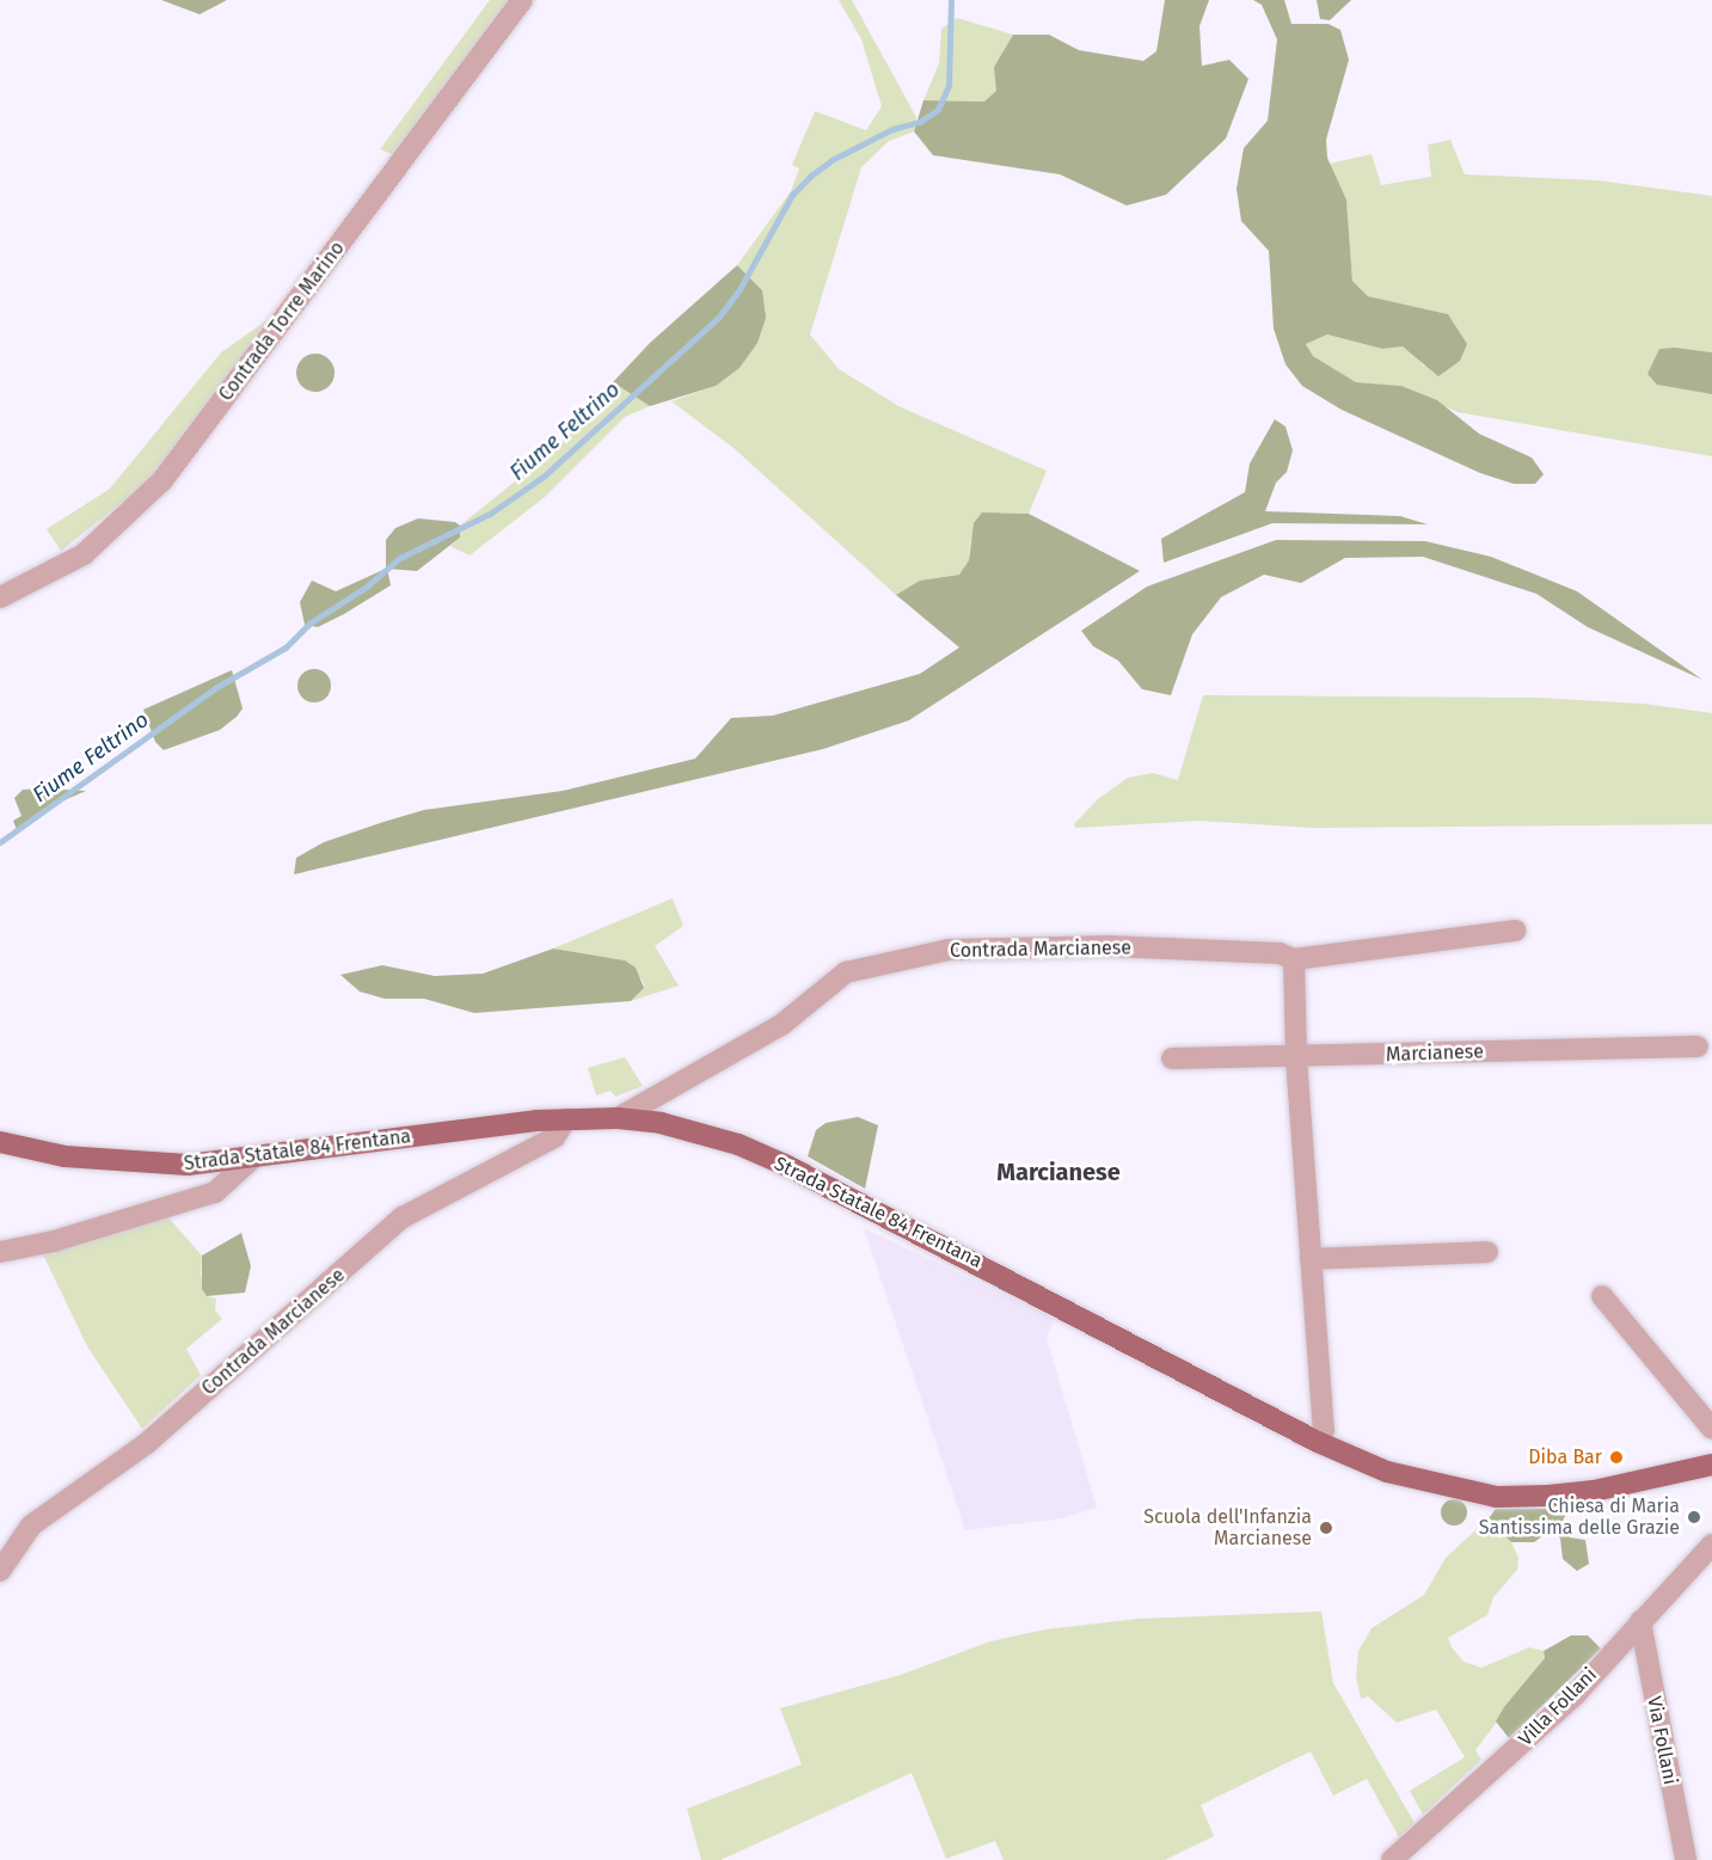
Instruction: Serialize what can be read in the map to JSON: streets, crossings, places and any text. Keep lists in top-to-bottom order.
{
  "streets": {
    "main road": ["Strada Statale 84 Frentana"],
    "street": [
      "Contrada Torre Marino",
      "Contrada Marcianese",
      "Marcianese",
      "Villa Follani",
      "Via Follani"
    ]
  },
  "crossings": [
    ["Contrada Marcianese", "Strada Statale 84 Frentana"],
    ["Villa Follani", "Via Follani"]
  ],
  "districts": ["Marcianese"],
  "water": ["Fiume Feltrino"],
  "places": ["Diba Bar", "Chiesa di Maria Santissima delle Grazie", "Scuola dell'Infanzia Marcianese"]
}
